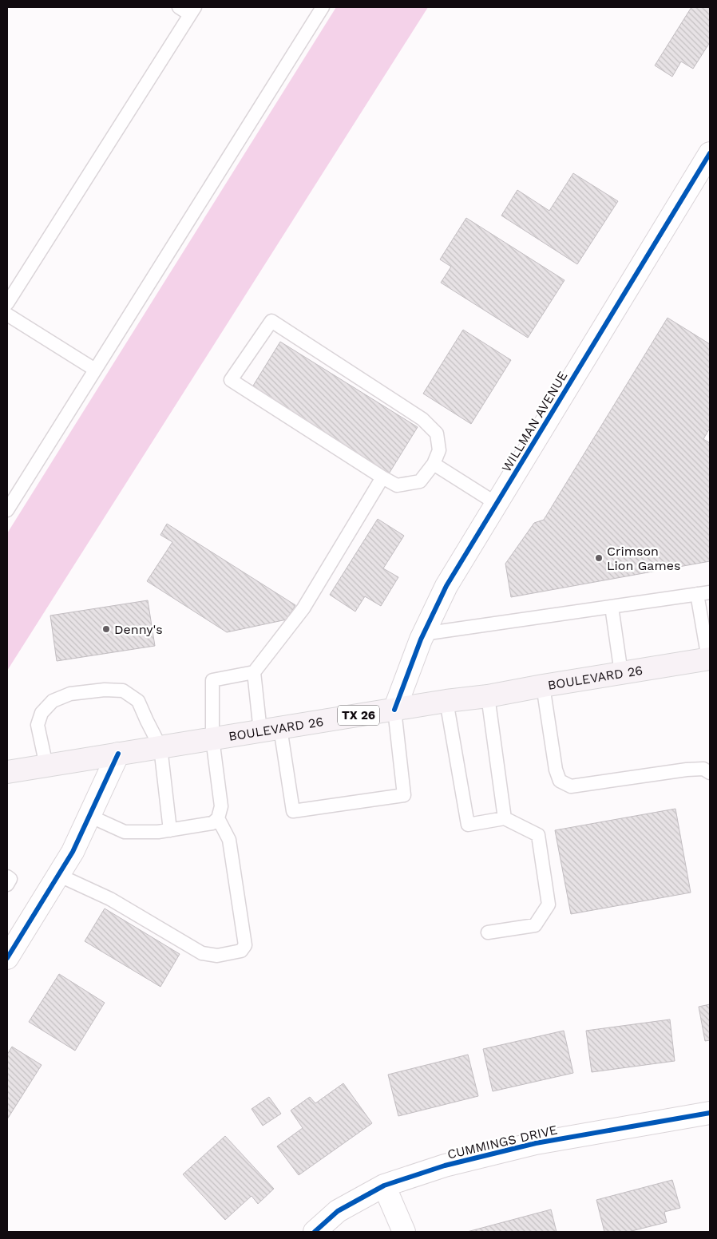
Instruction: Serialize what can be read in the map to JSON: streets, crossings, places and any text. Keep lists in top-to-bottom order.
{
  "streets": {
    "main road": ["BOULEVARD 26", "TX 26"],
    "street": ["WILLMAN AVENUE", "CUMMINGS DRIVE"]
  },
  "crossings": [
    ["WILLMAN AVENUE", "BOULEVARD 26"]
  ],
  "places": ["Crimson Lion Games", "Denny's"]
}
